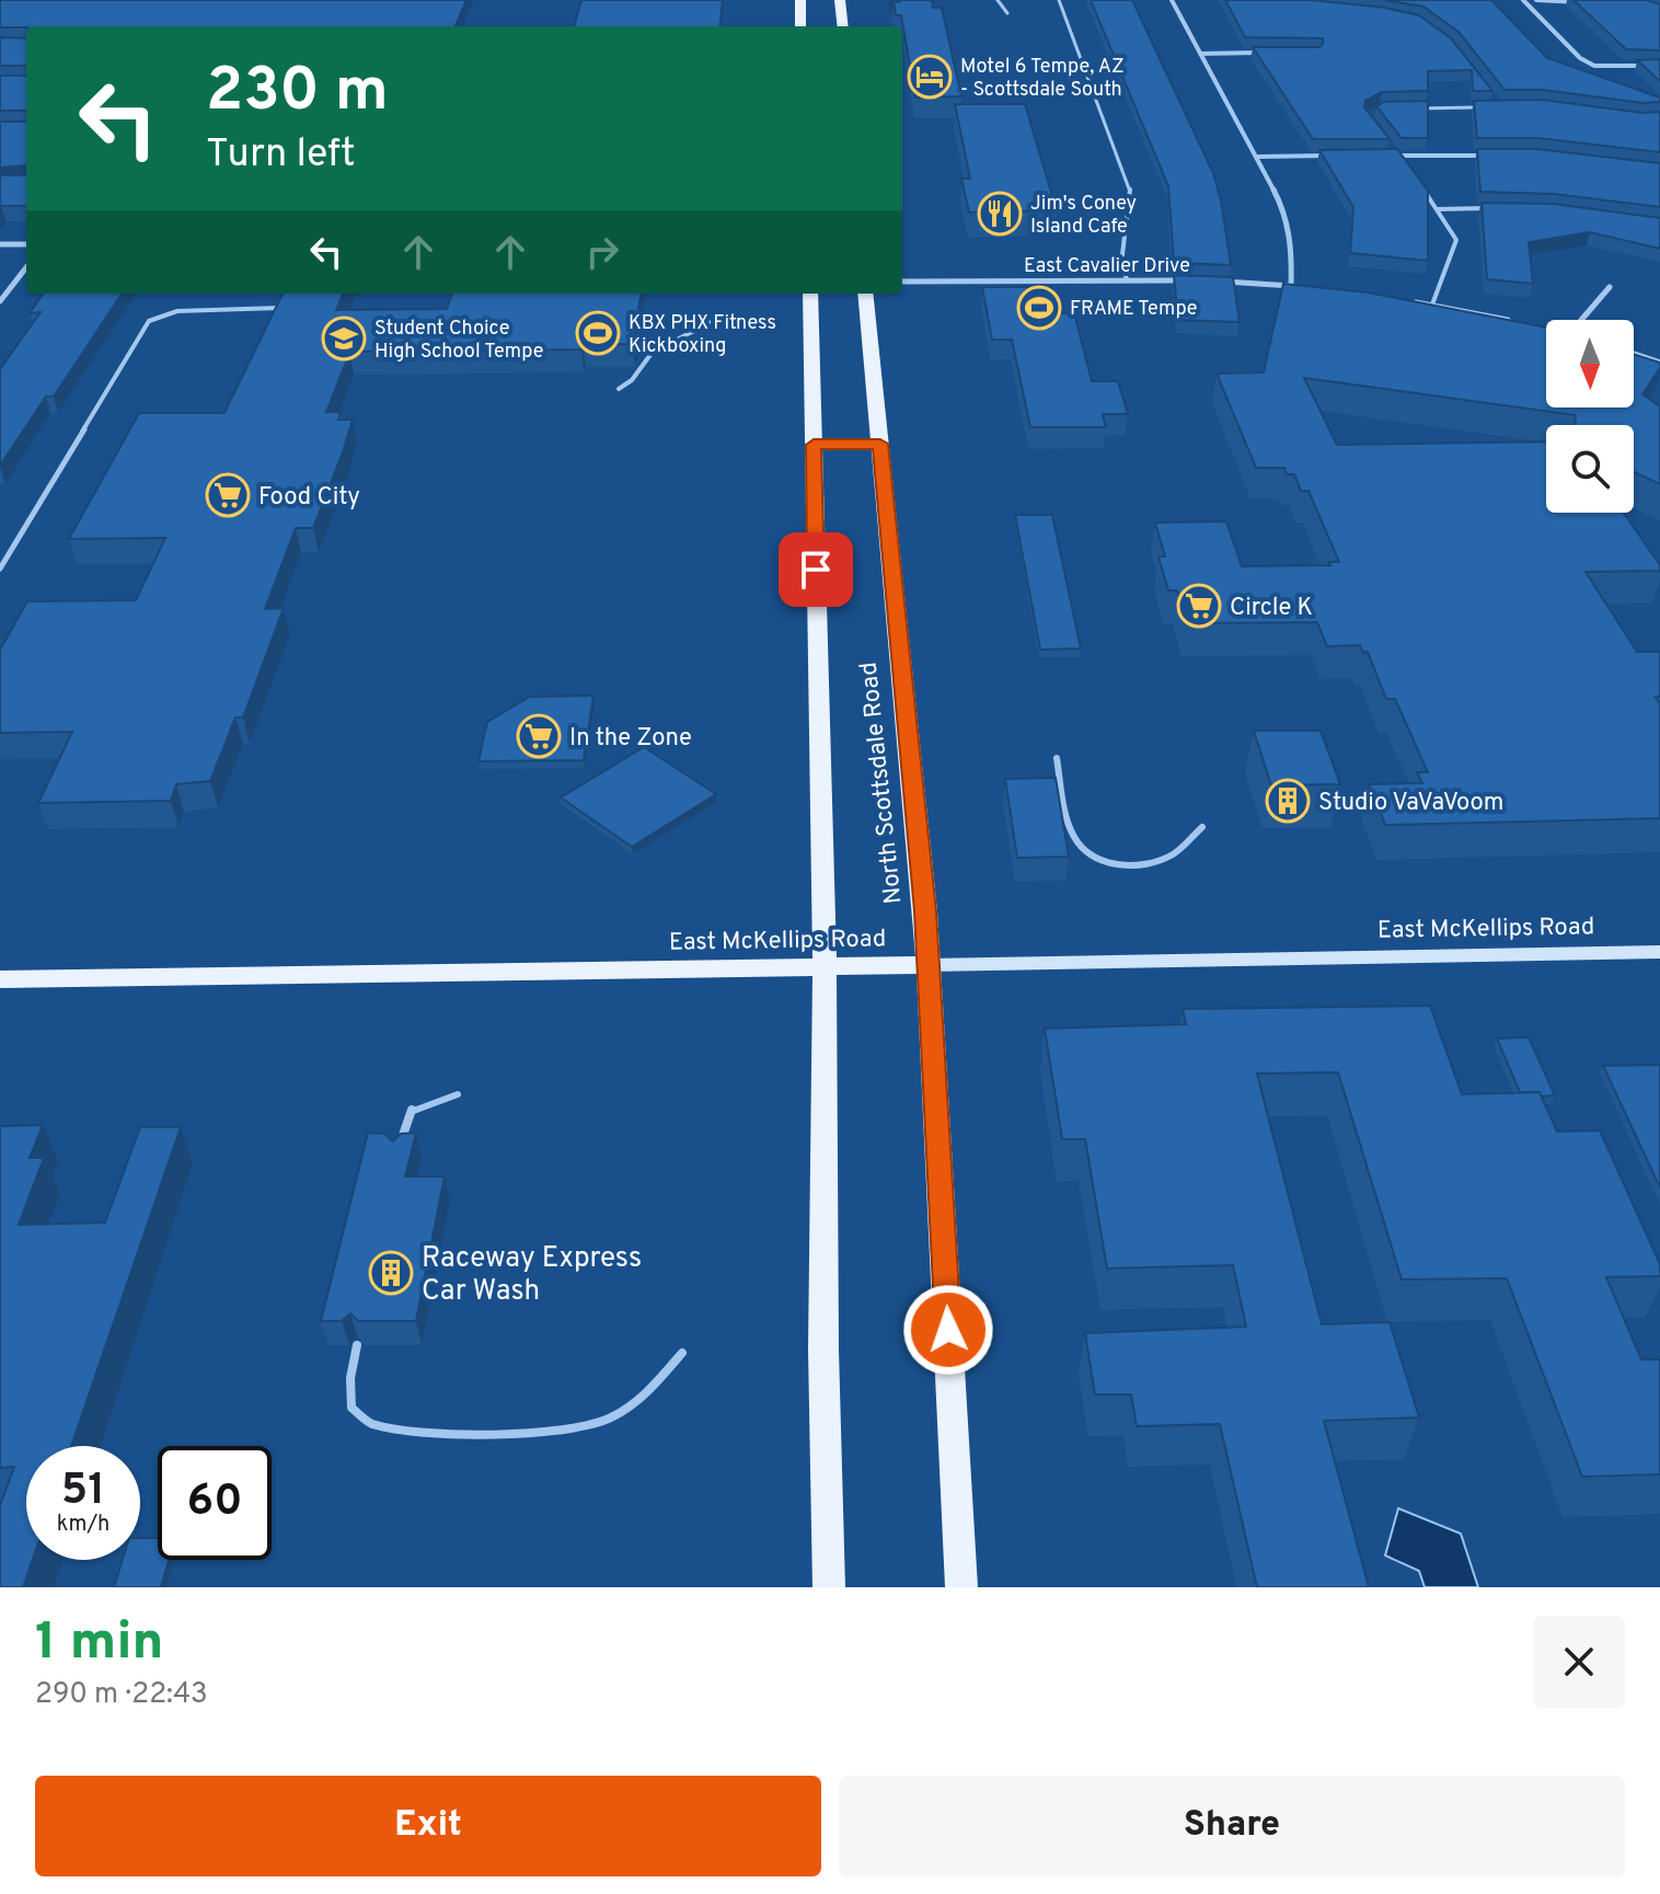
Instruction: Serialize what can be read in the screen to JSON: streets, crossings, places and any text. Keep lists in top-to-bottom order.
{
  "streets": {
    "main road": ["North Scottsdale Road", "East McKellips Road"],
    "street": ["East Cavalier Drive"]
  },
  "crossings": [
    ["North Scottsdale Road", "East McKellips Road"]
  ],
  "places": {
    "hotel": ["Motel 6 Tempe, AZ - Scottsdale South"],
    "restaurant": ["Jim's Coney Island Cafe"],
    "sports": ["FRAME Tempe", "KBX PHX Fitness Kickboxing"],
    "school or university": ["Student Choice High School Tempe"],
    "supermarket": ["Food City", "Circle K", "In the Zone"],
    "building": ["Studio VaVaVoom", "Raceway Express Car Wash"]
  },
  "north": "bottom",
  "page": {
    "turn": ["230 m", "Turn left"],
    "speed": "51 km/h",
    "limit": "60",
    "heading": ["1 min", "290 m · 22:43"],
    "buttons": ["Exit", "Share"]
  }
}
